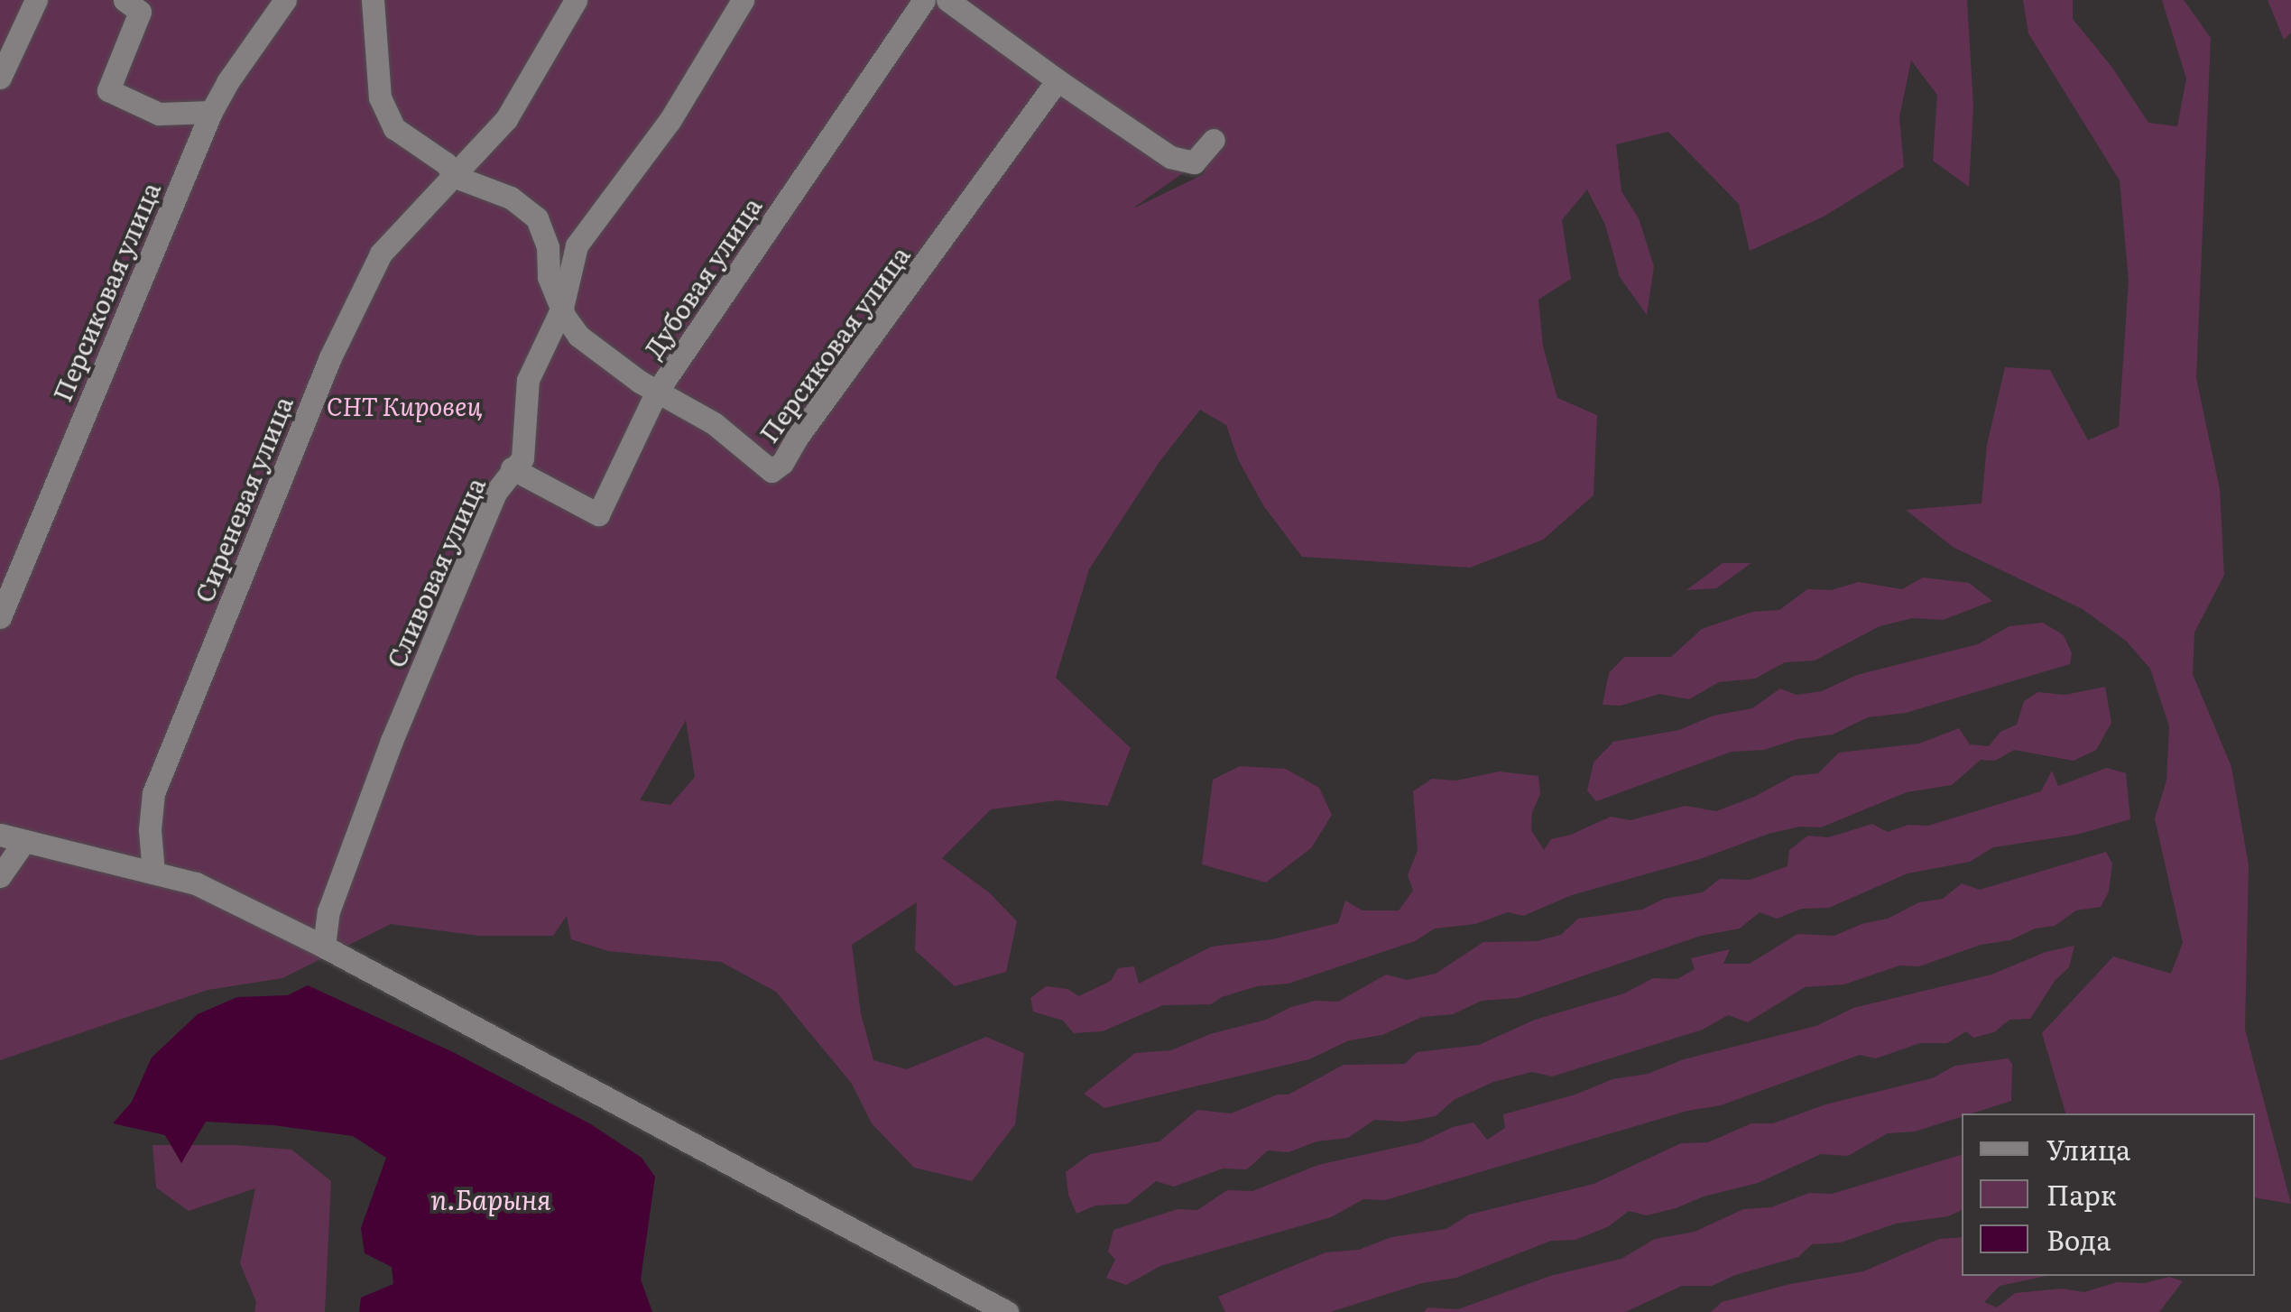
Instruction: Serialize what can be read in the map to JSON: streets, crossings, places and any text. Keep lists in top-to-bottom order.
{
  "streets": {
    "street": [
      "Дубовая улица",
      "Персиковая улица",
      "Сиреневая улица",
      "Сливовая улица"
    ]
  },
  "crossings": [
    ["Дубовая улица", "Персиковая улица"],
    ["Дубовая улица", "Сливовая улица"],
    ["Персиковая улица", "Сиреневая улица"],
    ["Персиковая улица", "Сливовая улица"]
  ],
  "water": ["п.Барыня"],
  "parks": ["СНТ Кировец"],
  "legend": ["Улица", "Парк", "Вода"]
}
